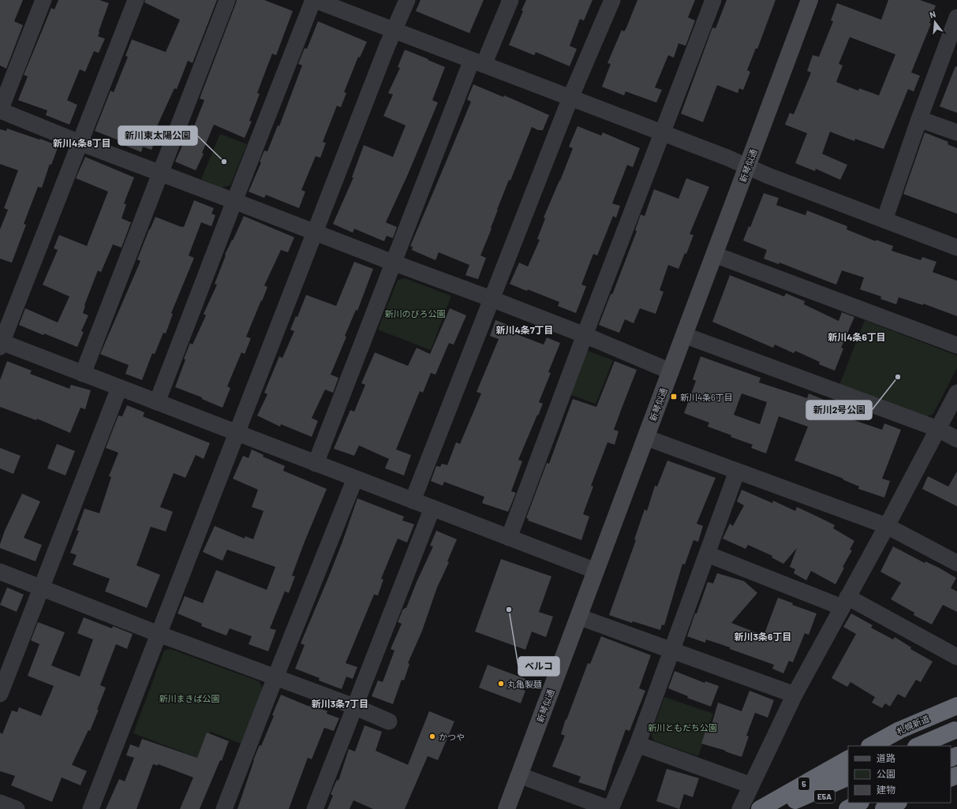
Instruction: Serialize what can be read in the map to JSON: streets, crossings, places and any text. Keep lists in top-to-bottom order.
{
  "streets": {
    "highway": ["札幌新道", "5", "E5A"],
    "street": ["新琴似通"]
  },
  "districts": [
    "新川4条8丁目",
    "新川4条7丁目",
    "新川4条6丁目",
    "新川3条6丁目",
    "新川3条7丁目"
  ],
  "parks": ["新川のびろ公園", "新川まきば公園", "新川ともだち公園"],
  "places": {
    "other": [
      "新川東太陽公園",
      "新川2号公園",
      "ベルコ",
      "丸亀製麺",
      "かつや"
    ],
    "transit": ["新川4条6丁目"]
  },
  "legend": ["道路", "公園", "建物"],
  "north": "top"
}
